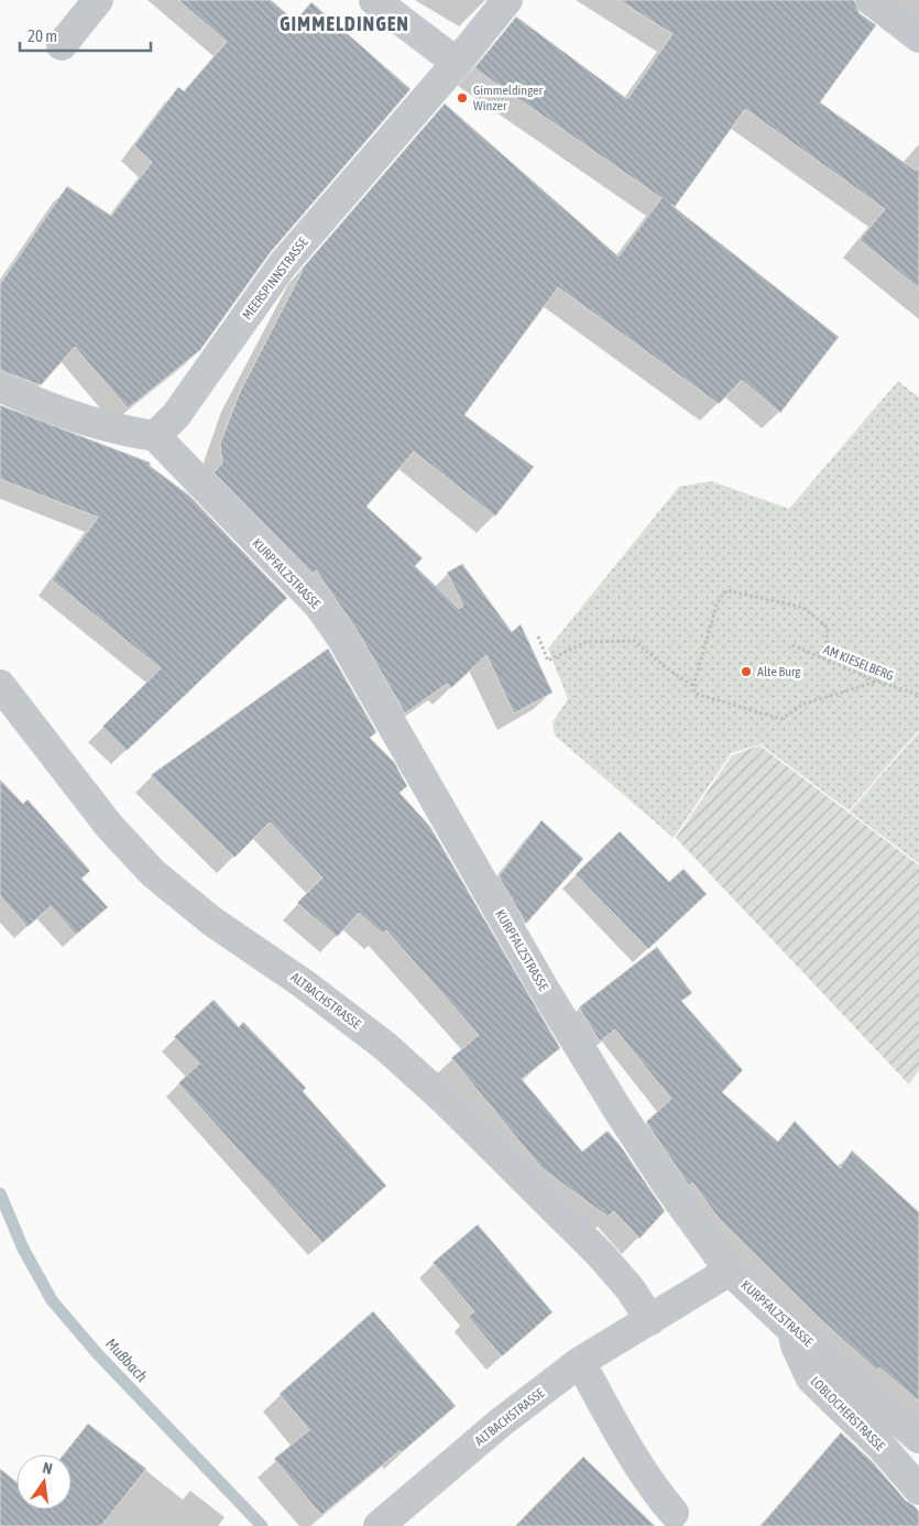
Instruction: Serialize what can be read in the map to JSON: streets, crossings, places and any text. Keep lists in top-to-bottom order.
{
  "streets": {
    "street": [
      "MEERSPINNSTRASSE",
      "KURPFALZSTRASSE",
      "ALTBACHSTRASSE",
      "LOBLOCHERSTRASSE"
    ],
    "path": ["AM KIESELBERG"]
  },
  "crossings": [
    ["MEERSPINNSTRASSE", "KURPFALZSTRASSE"],
    ["KURPFALZSTRASSE", "ALTBACHSTRASSE"],
    ["KURPFALZSTRASSE", "LOBLOCHERSTRASSE"]
  ],
  "districts": ["GIMMELDINGEN"],
  "water": ["Mußbach"],
  "places": ["Gimmeldinger Winzer", "Alte Burg"],
  "scale_bar": "20 m",
  "north": "top"
}
